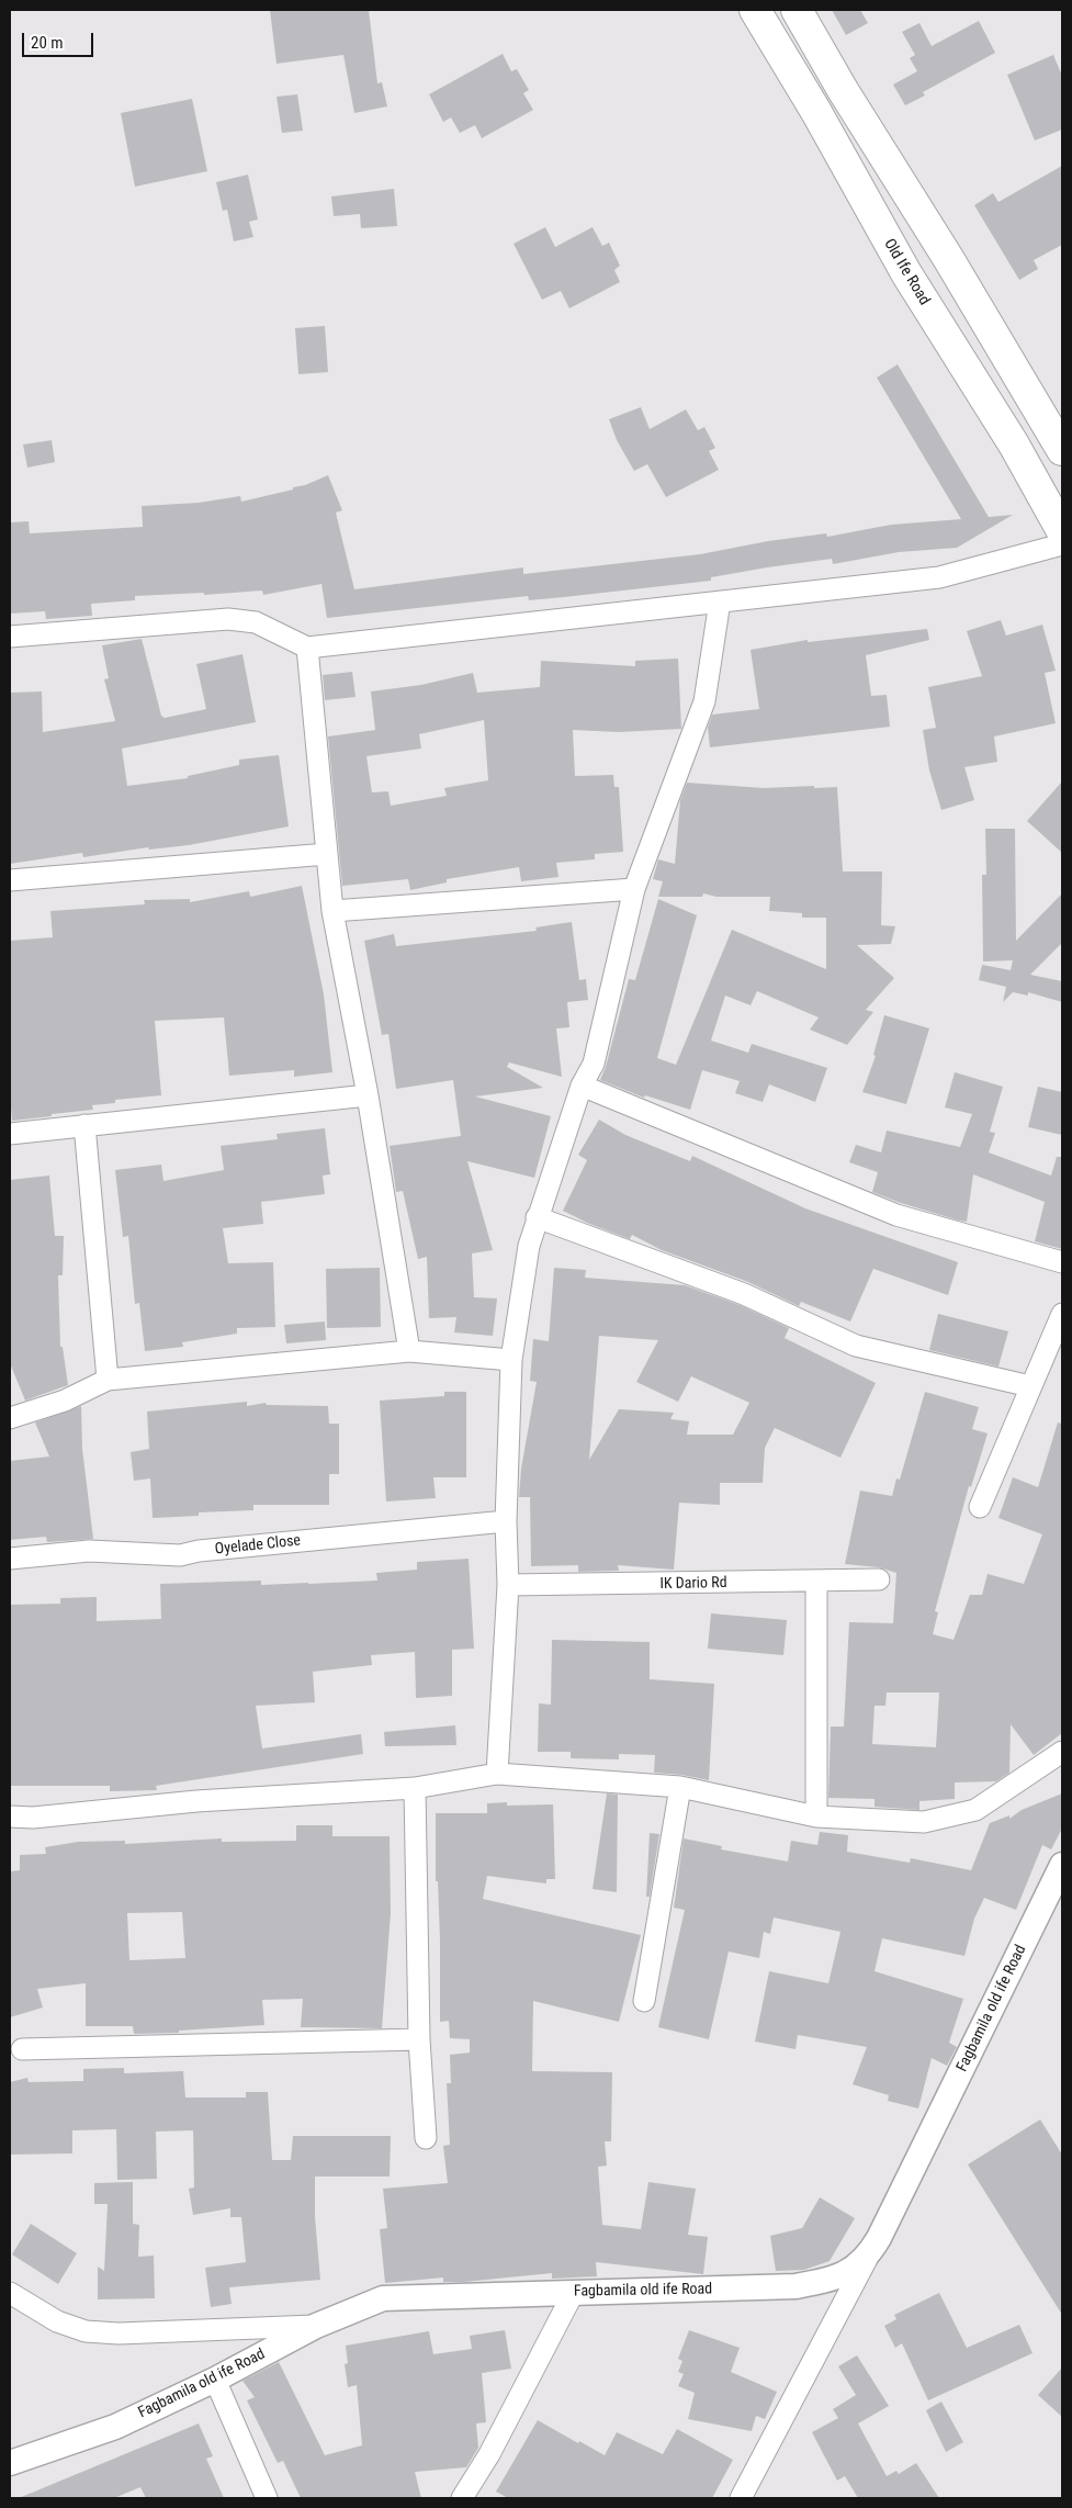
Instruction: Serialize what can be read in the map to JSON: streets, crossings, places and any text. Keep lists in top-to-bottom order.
{
  "streets": {
    "main road": ["Old Ife Road"],
    "street": ["Oyelade Close", "IK Dario Rd", "Fagbamila old ife Road"]
  },
  "scale_bar": "20 m"
}
